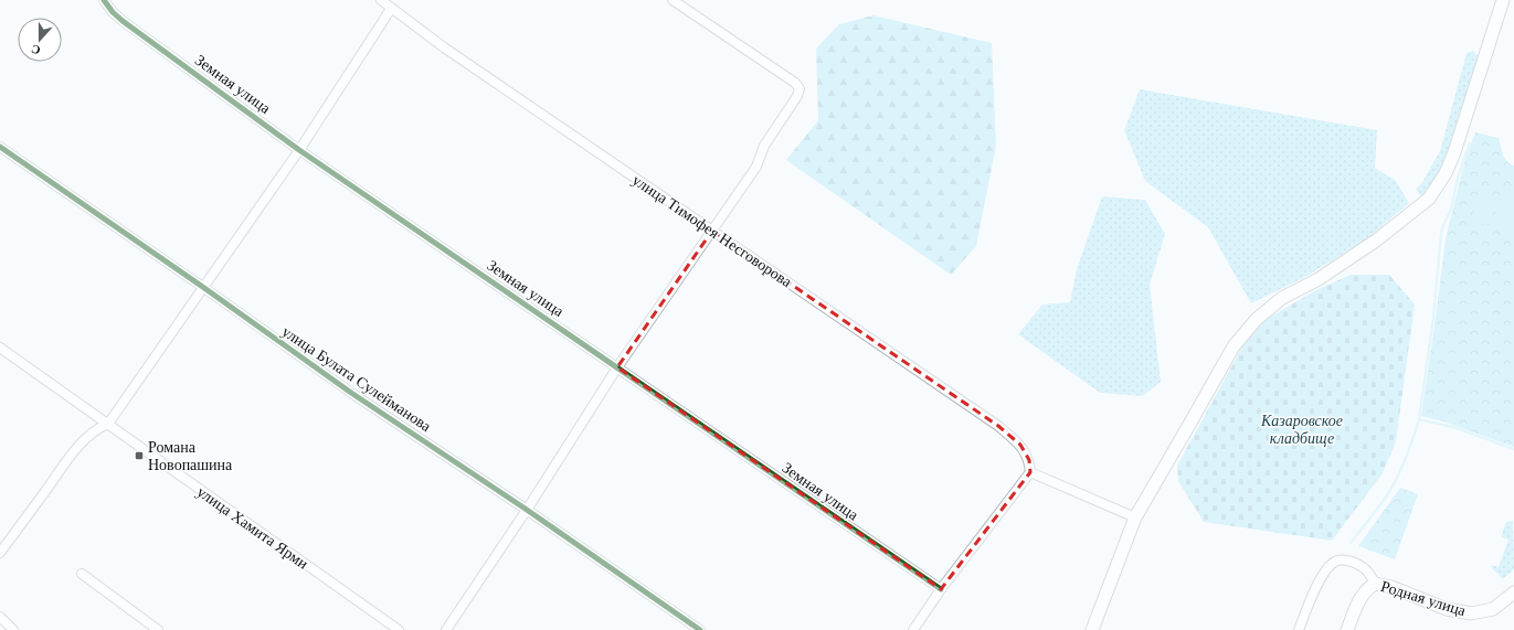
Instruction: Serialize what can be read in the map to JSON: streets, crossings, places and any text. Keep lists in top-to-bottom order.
{
  "streets": {
    "street": [
      "Земная улица",
      "улица Тимофея Несговорова",
      "улица Булата Сулейманова",
      "улица Хамита Ярми",
      "Родная улица"
    ]
  },
  "parks": ["Казаровское кладбище"],
  "places": {
    "transit": ["Романа Новопашина"]
  },
  "north": "bottom"
}
